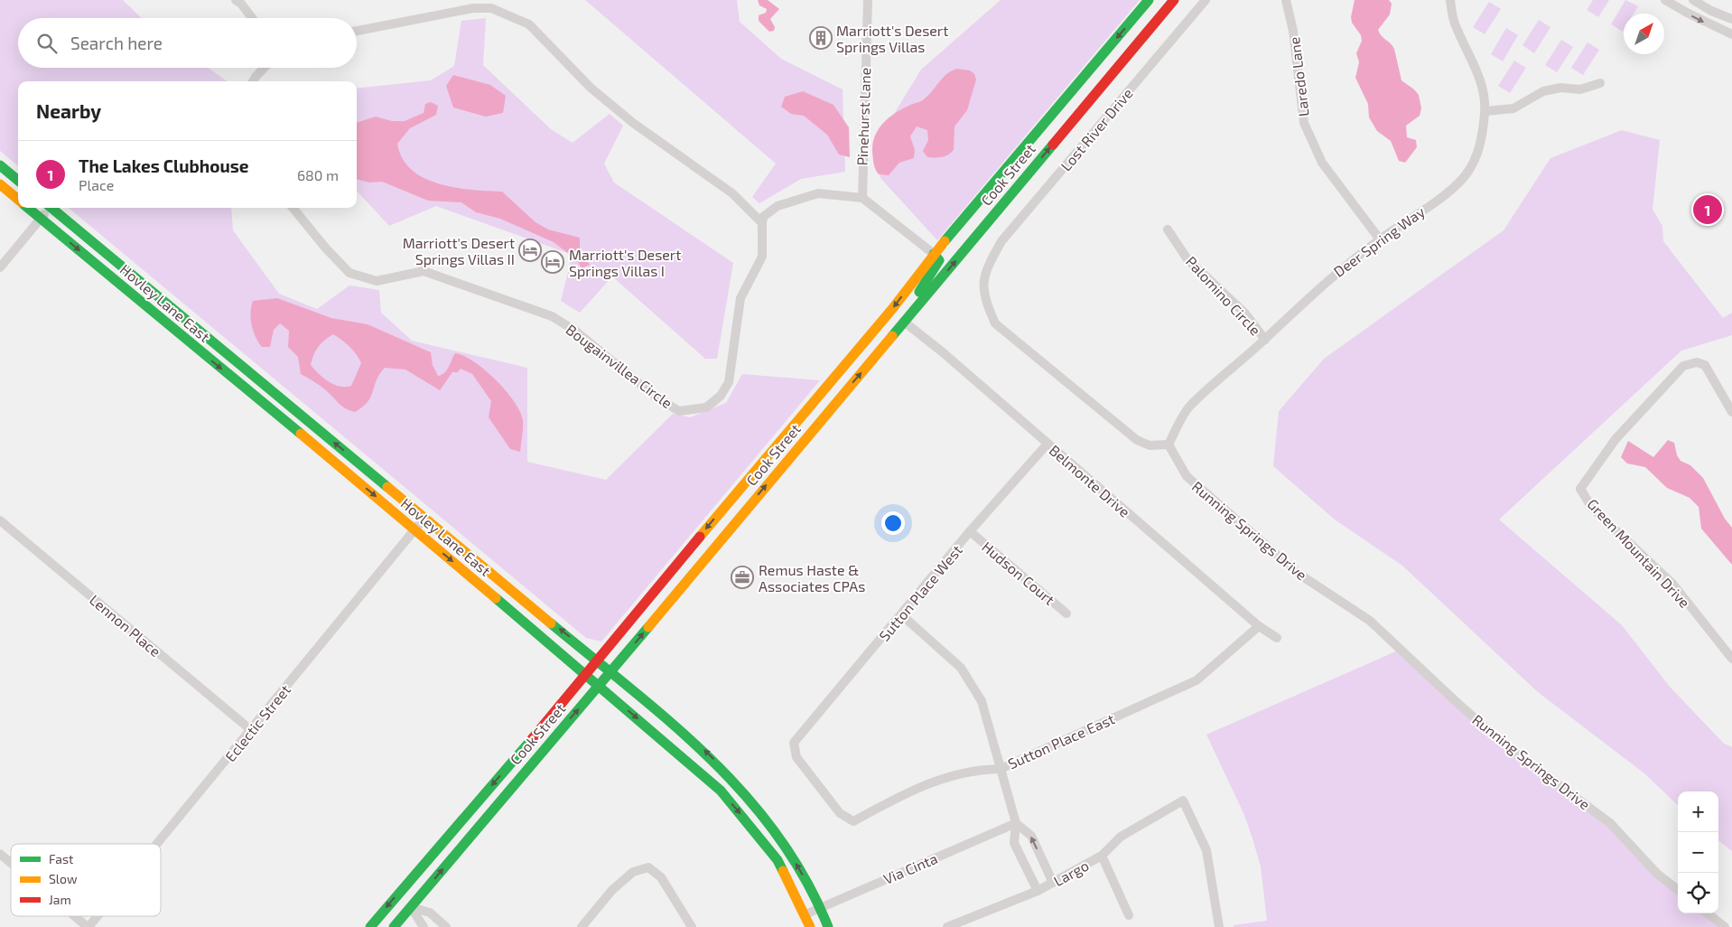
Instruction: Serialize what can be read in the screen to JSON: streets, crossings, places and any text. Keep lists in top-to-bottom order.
{
  "streets": {
    "main road": ["Cook Street", "Hovley Lane East"],
    "street": [
      "Laredo Lane",
      "Pinehurst Lane",
      "Lost River Drive",
      "Deer Spring Way",
      "Palomino Circle",
      "Bougainvillea Circle",
      "Belmonte Drive",
      "Running Springs Drive",
      "Green Mountain Drive",
      "Hudson Court",
      "Sutton Place West",
      "Lennon Place",
      "Eclectic Street",
      "Sutton Place East",
      "Via Cinta",
      "Largo"
    ]
  },
  "crossings": [
    ["Laredo Lane", "Deer Spring Way"],
    ["Lost River Drive", "Deer Spring Way"],
    ["Lost River Drive", "Running Springs Drive"],
    ["Cook Street", "Hovley Lane East"],
    ["Cook Street", "Belmonte Drive"],
    ["Deer Spring Way", "Palomino Circle"],
    ["Deer Spring Way", "Running Springs Drive"],
    ["Hovley Lane East", "Eclectic Street"],
    ["Hovley Lane East", "Via Cinta"],
    ["Belmonte Drive", "Sutton Place West"],
    ["Belmonte Drive", "Sutton Place East"],
    ["Hudson Court", "Sutton Place West"],
    ["Sutton Place West", "Sutton Place East"],
    ["Lennon Place", "Eclectic Street"]
  ],
  "places": {
    "building": ["Marriott's Desert Springs Villas"],
    "hotel": ["Marriott's Desert Springs Villas II", "Marriott's Desert Springs Villas I"],
    "office": ["Remus Haste & Associates CPAs"]
  },
  "legend": ["Fast", "Slow", "Jam"],
  "north": "top right",
  "page": {
    "search": "Search here",
    "heading": "Nearby",
    "list": [
      {
        "mark": "1",
        "name": "The Lakes Clubhouse",
        "note": "Place",
        "value": "680 m"
      }
    ],
    "pins": "1",
    "map_buttons": ["+", "−"]
  }
}
